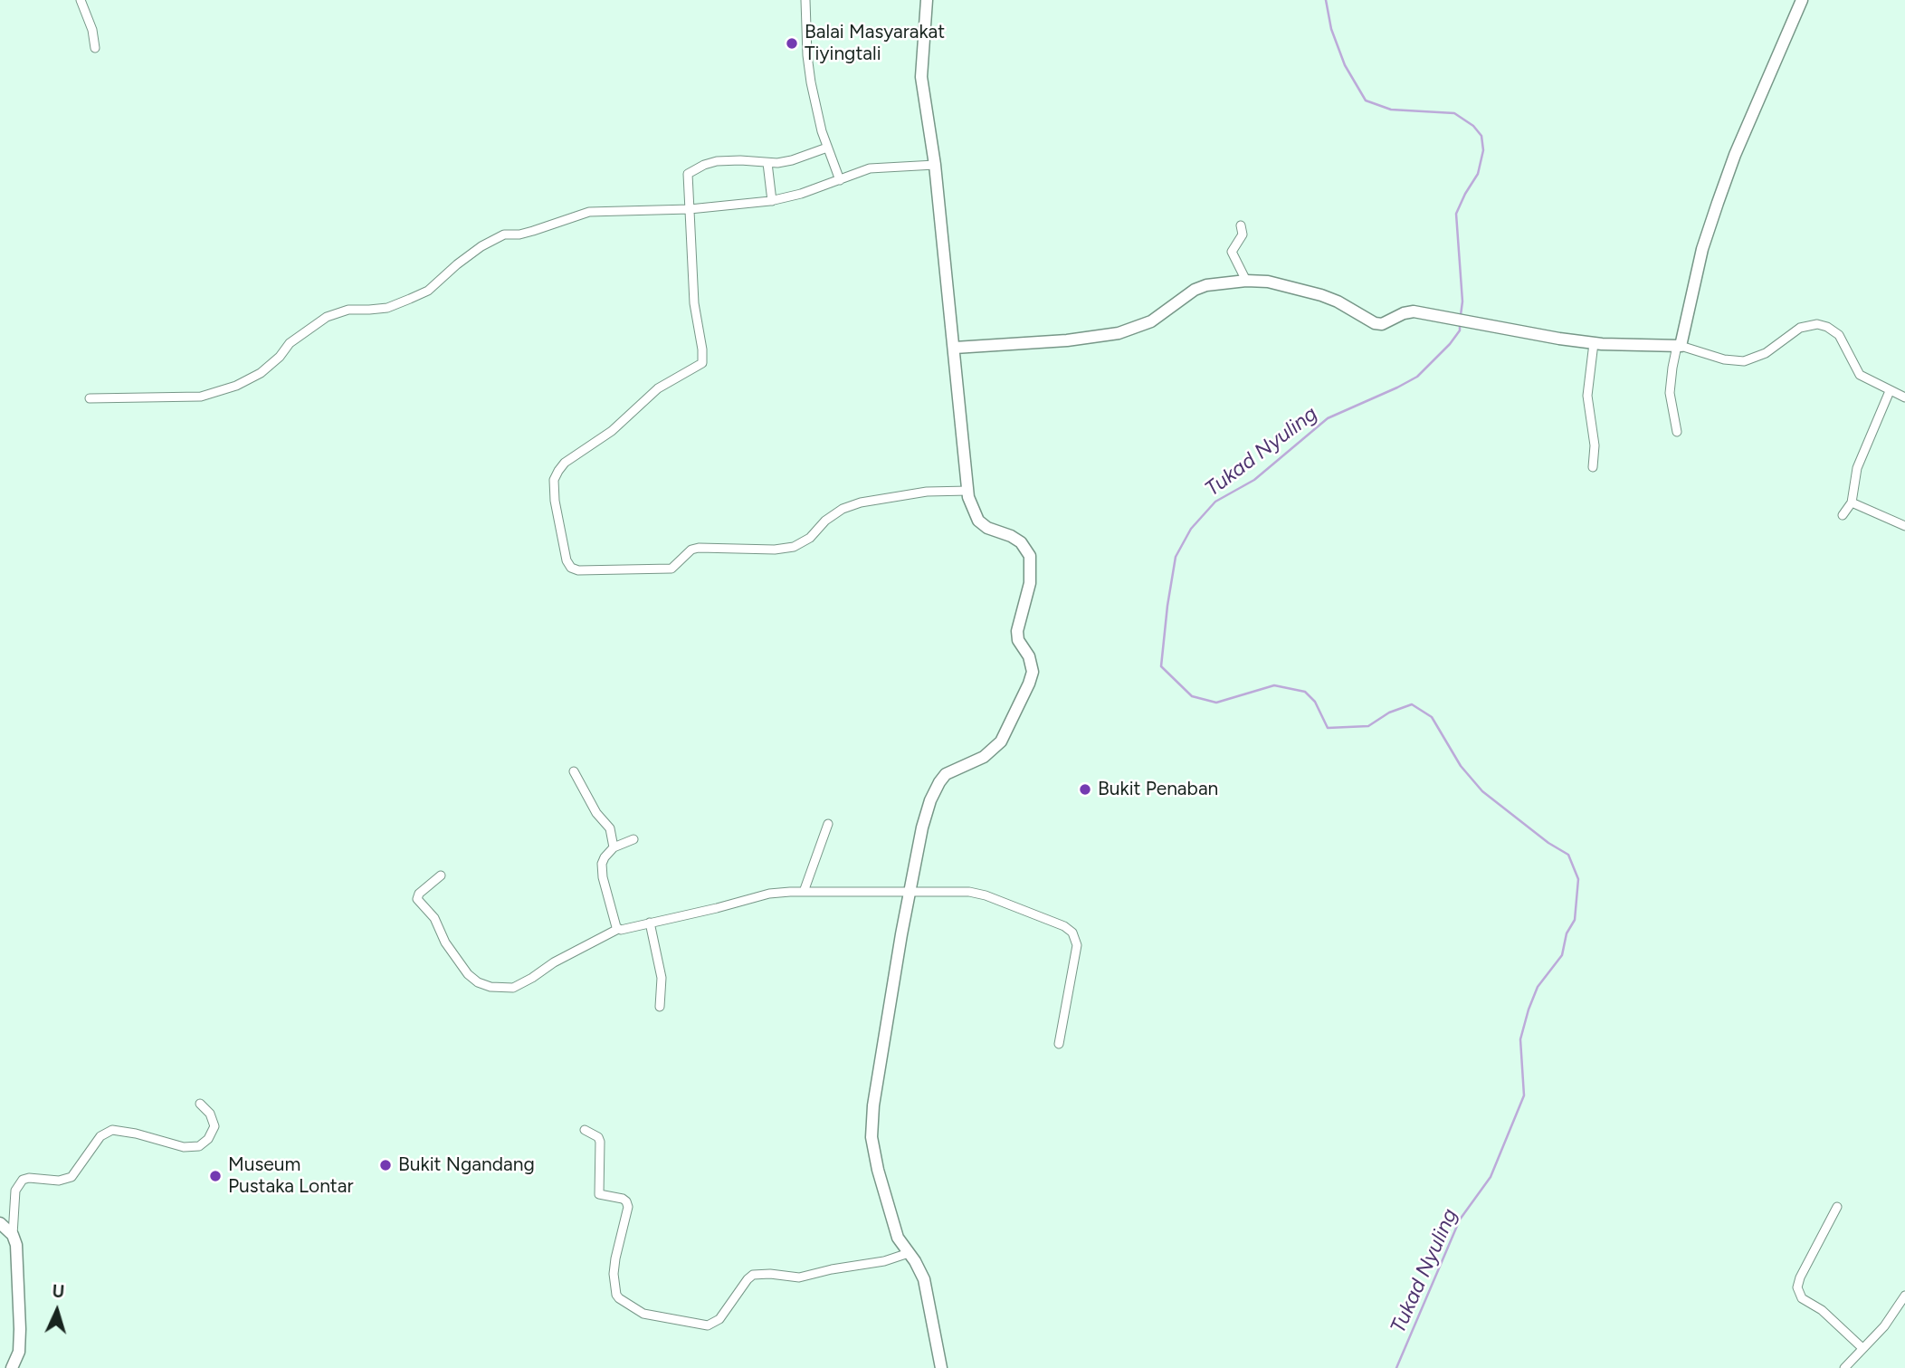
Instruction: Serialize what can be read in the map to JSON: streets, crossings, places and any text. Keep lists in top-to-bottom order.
{
  "water": ["Tukad Nyuling"],
  "places": [
    "Balai Masyarakat Tiyingtali",
    "Bukit Penaban",
    "Bukit Ngandang",
    "Museum Pustaka Lontar"
  ],
  "north": "top"
}
